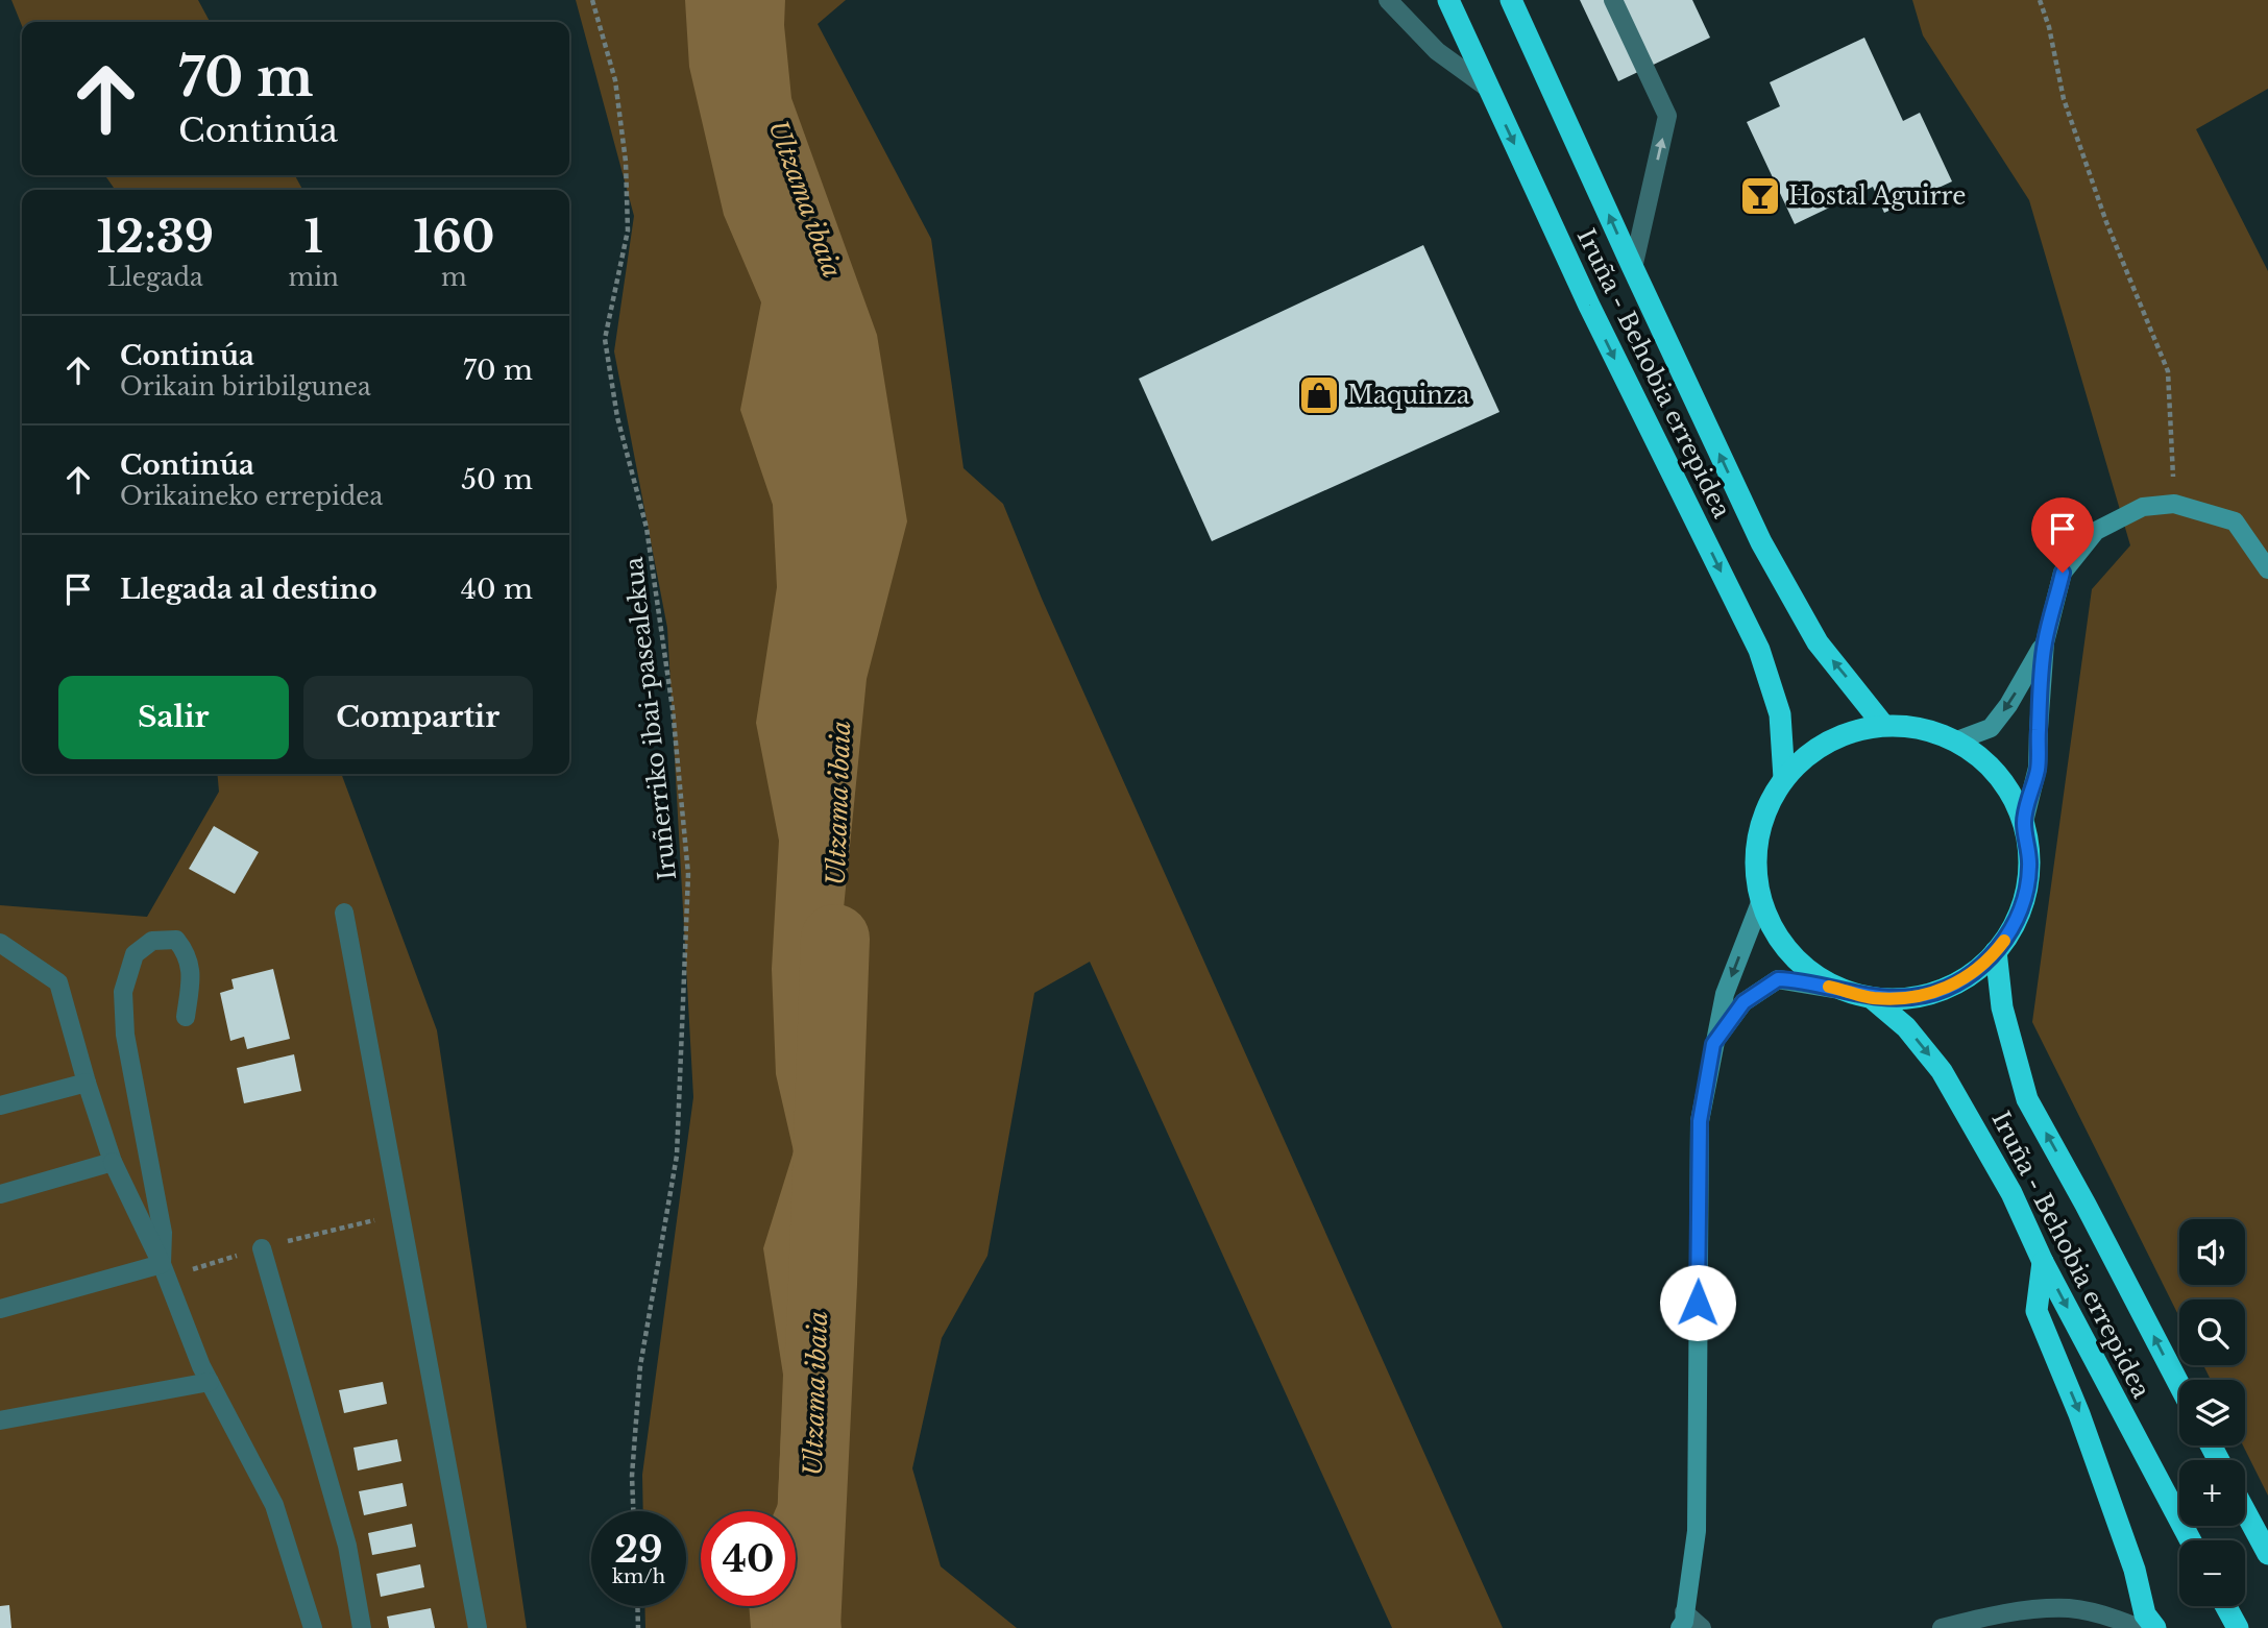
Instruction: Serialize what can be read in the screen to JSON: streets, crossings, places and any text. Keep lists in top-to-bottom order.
{
  "streets": {
    "highway": ["Iruña - Behobia errepidea"],
    "path": ["Iruñerriko ibai-pasealekua"]
  },
  "water": ["Ultzama ibaia"],
  "places": {
    "bar": ["Hostal Aguirre"],
    "shop": ["Maquinza"]
  },
  "page": {
    "turn": ["70 m", "Continúa"],
    "eta": [
      "12:39",
      "Llegada",
      "1",
      "min",
      "160",
      "m"
    ],
    "list": [
      {
        "name": "Continúa",
        "note": "Orikain biribilgunea",
        "value": "70 m"
      },
      {
        "name": "Continúa",
        "note": "Orikaineko errepidea",
        "value": "50 m"
      },
      {
        "name": "Llegada al destino",
        "value": "40 m"
      }
    ],
    "buttons": ["Salir", "Compartir"],
    "map_buttons": ["+", "−"],
    "speed": "29 km/h",
    "limit": "40"
  }
}
